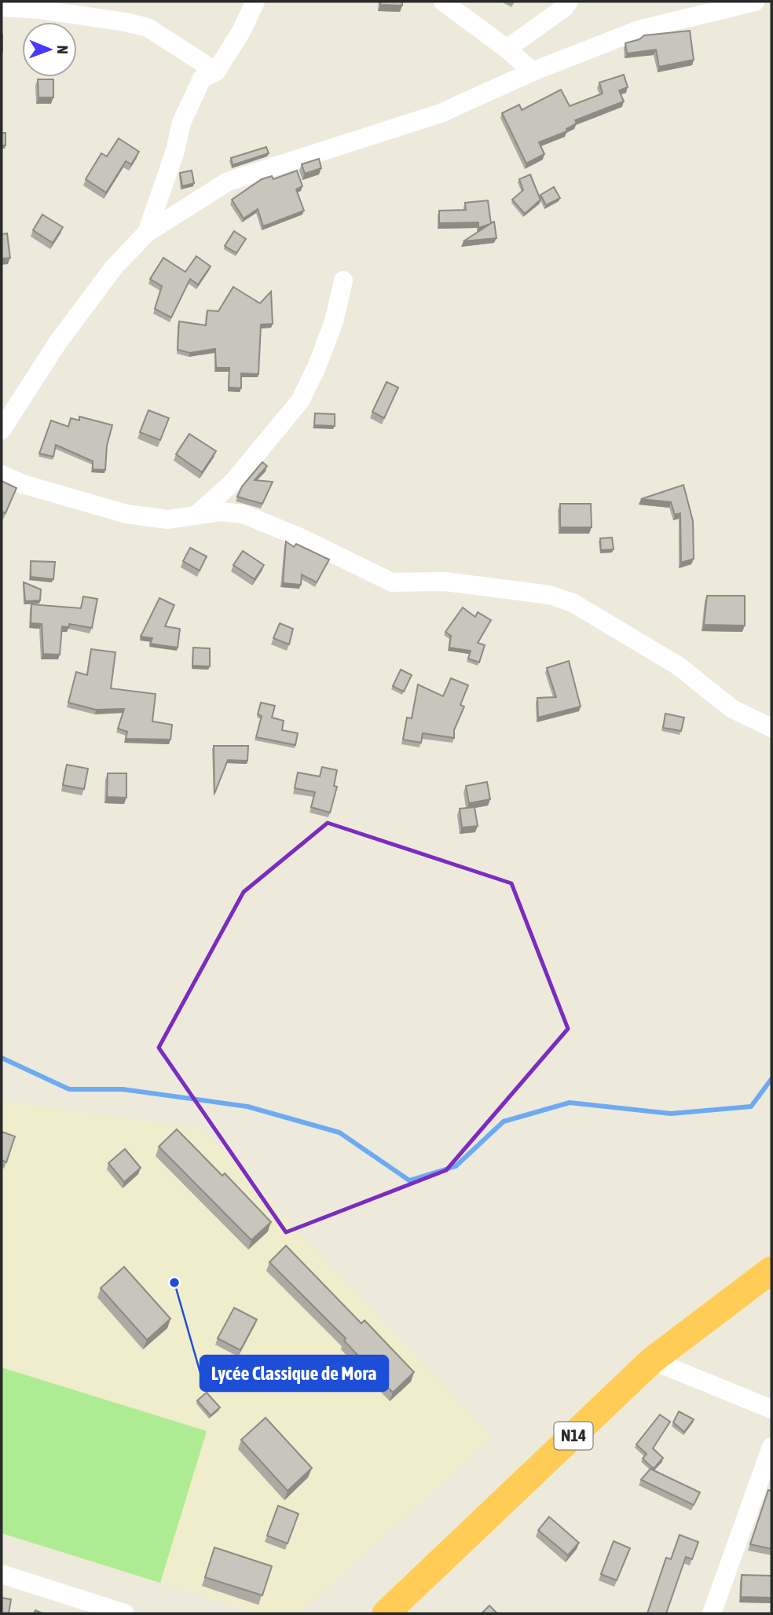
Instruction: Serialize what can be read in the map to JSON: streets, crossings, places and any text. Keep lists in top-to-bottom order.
{
  "streets": {
    "highway": ["N14"]
  },
  "places": ["Lycée Classique de Mora"],
  "north": "right"
}
